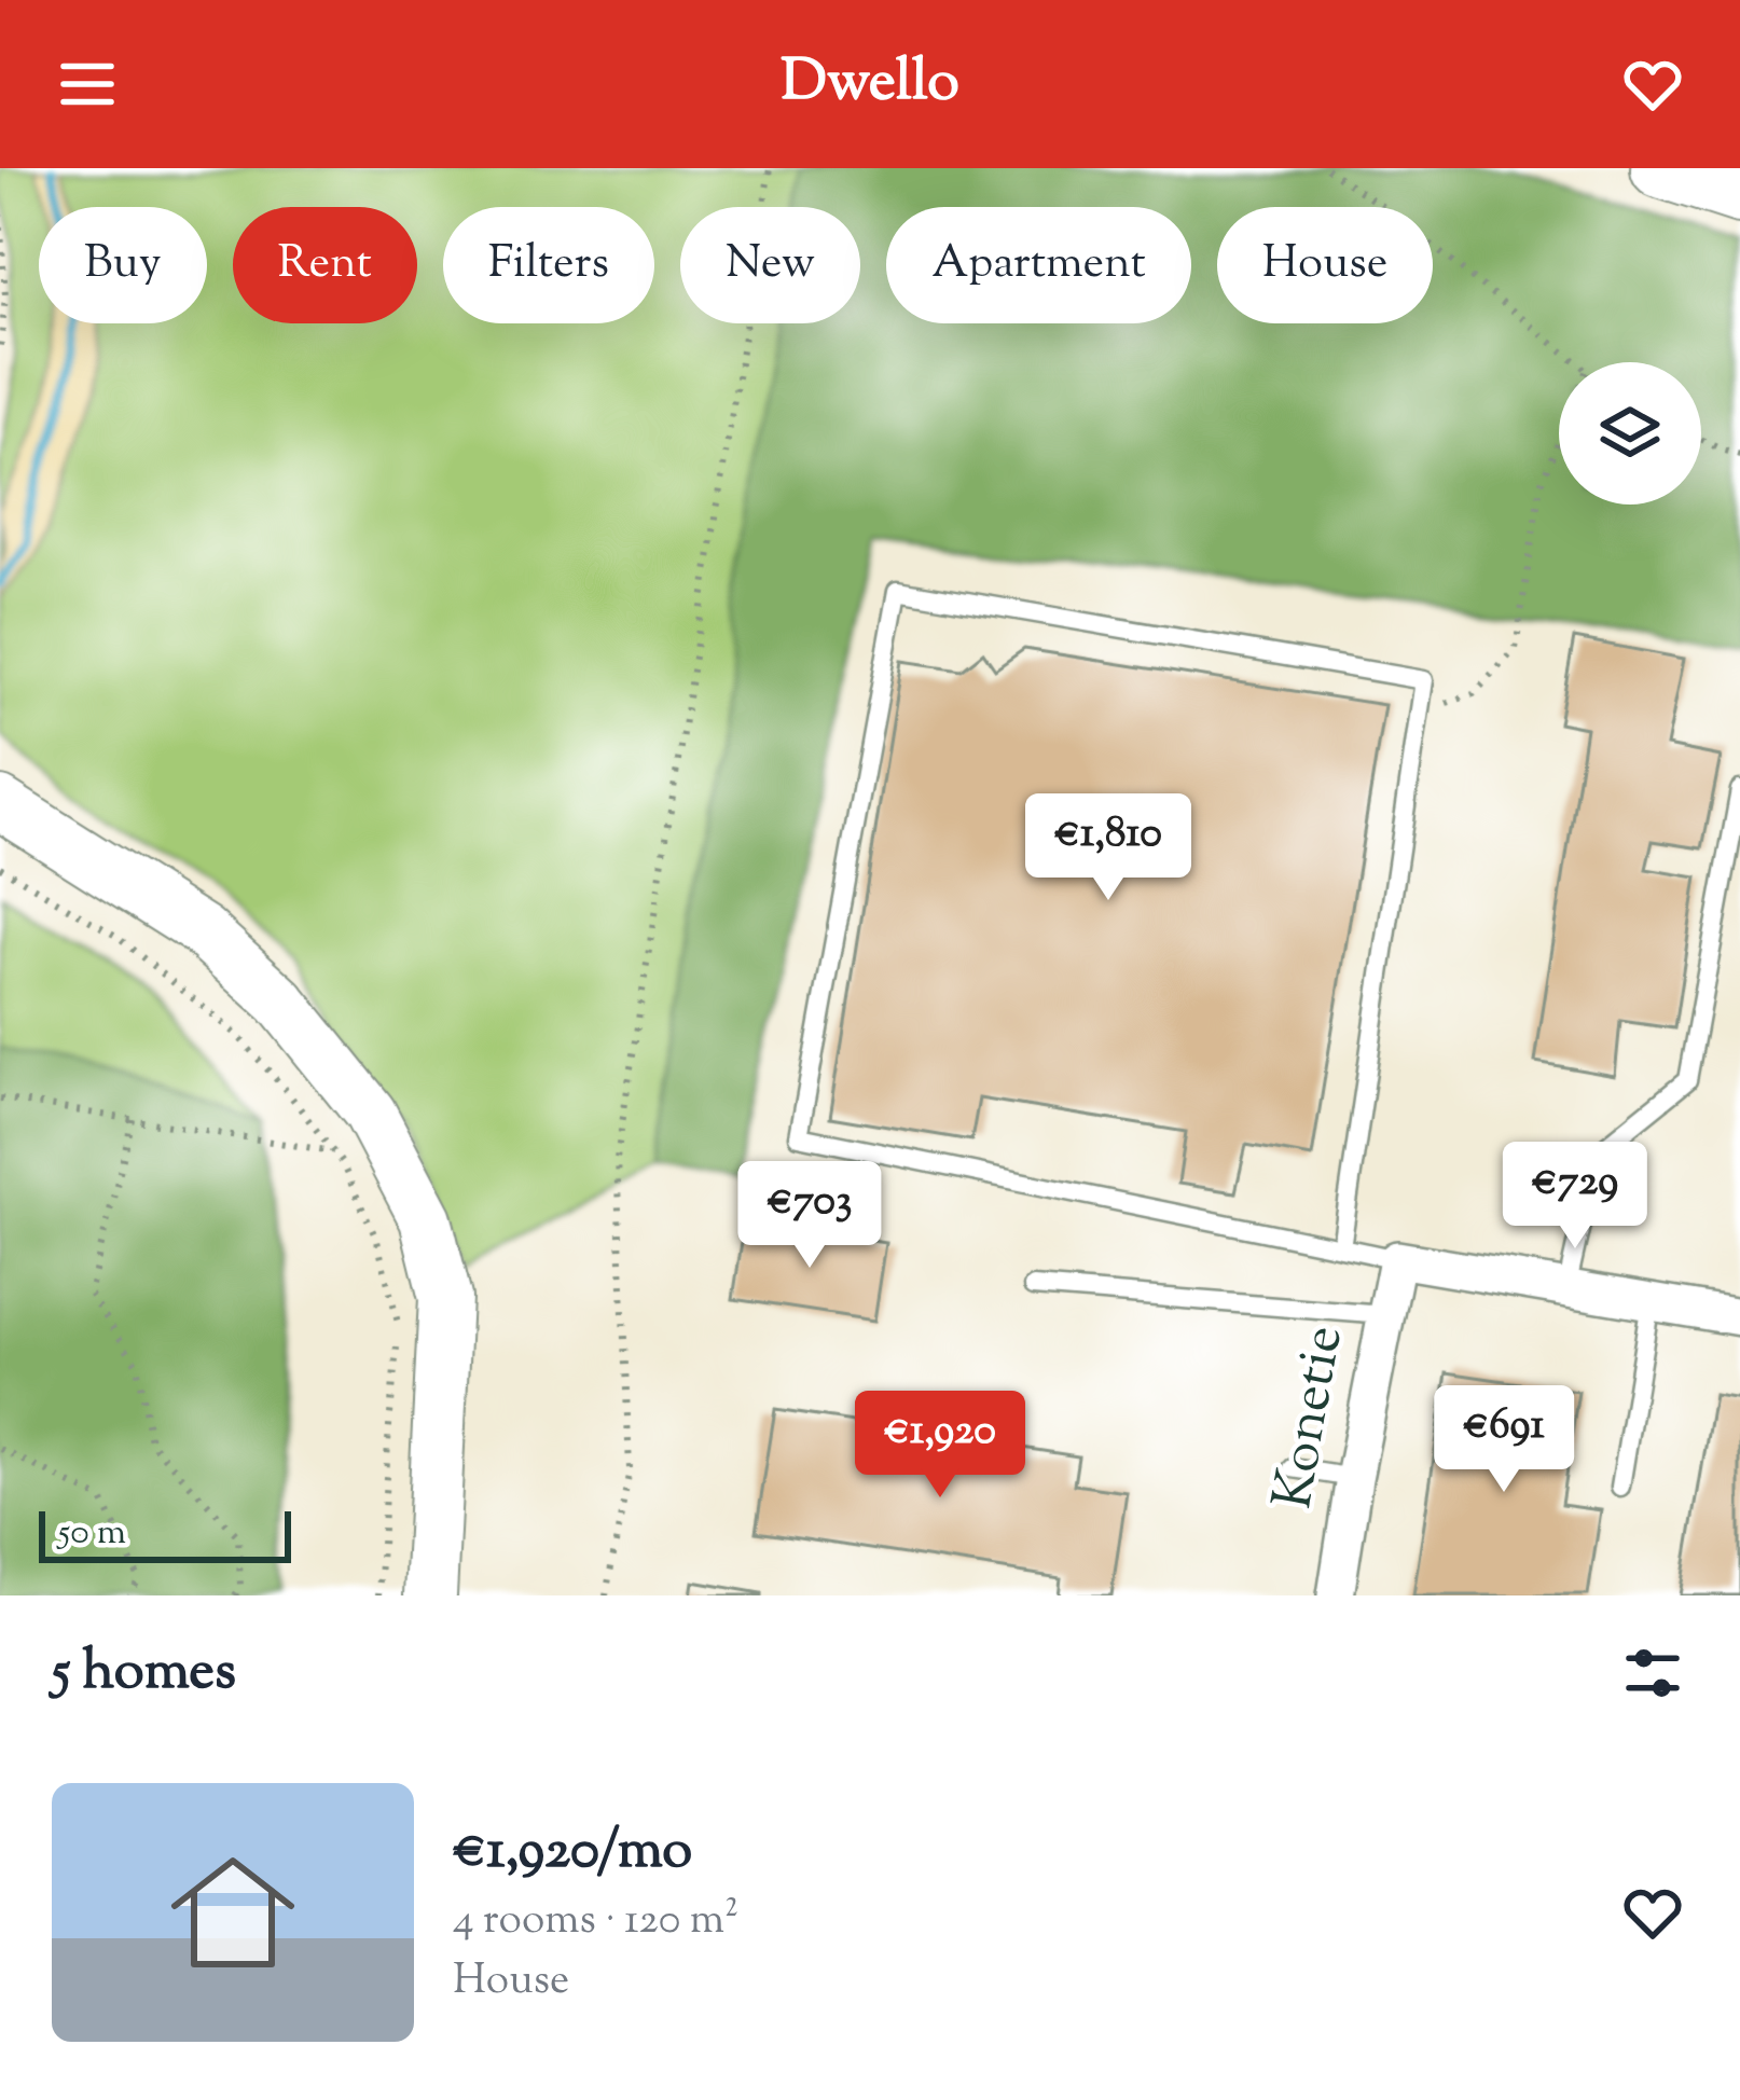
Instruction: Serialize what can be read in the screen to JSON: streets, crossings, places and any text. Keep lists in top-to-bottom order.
{
  "streets": {
    "street": ["Konetie"]
  },
  "scale_bar": "50 m",
  "page": {
    "header": "Dwello",
    "chip": [
      "Buy",
      "Rent",
      "Filters",
      "New",
      "Apartment",
      "House"
    ],
    "price": [
      "€1,810",
      "€729",
      "€703",
      "€691",
      "€1,920"
    ],
    "scale": "50 m",
    "heading": "5 homes",
    "list": [
      {
        "name": "€1,920/mo",
        "note": "4 rooms · 120 m² · House"
      }
    ]
  }
}
